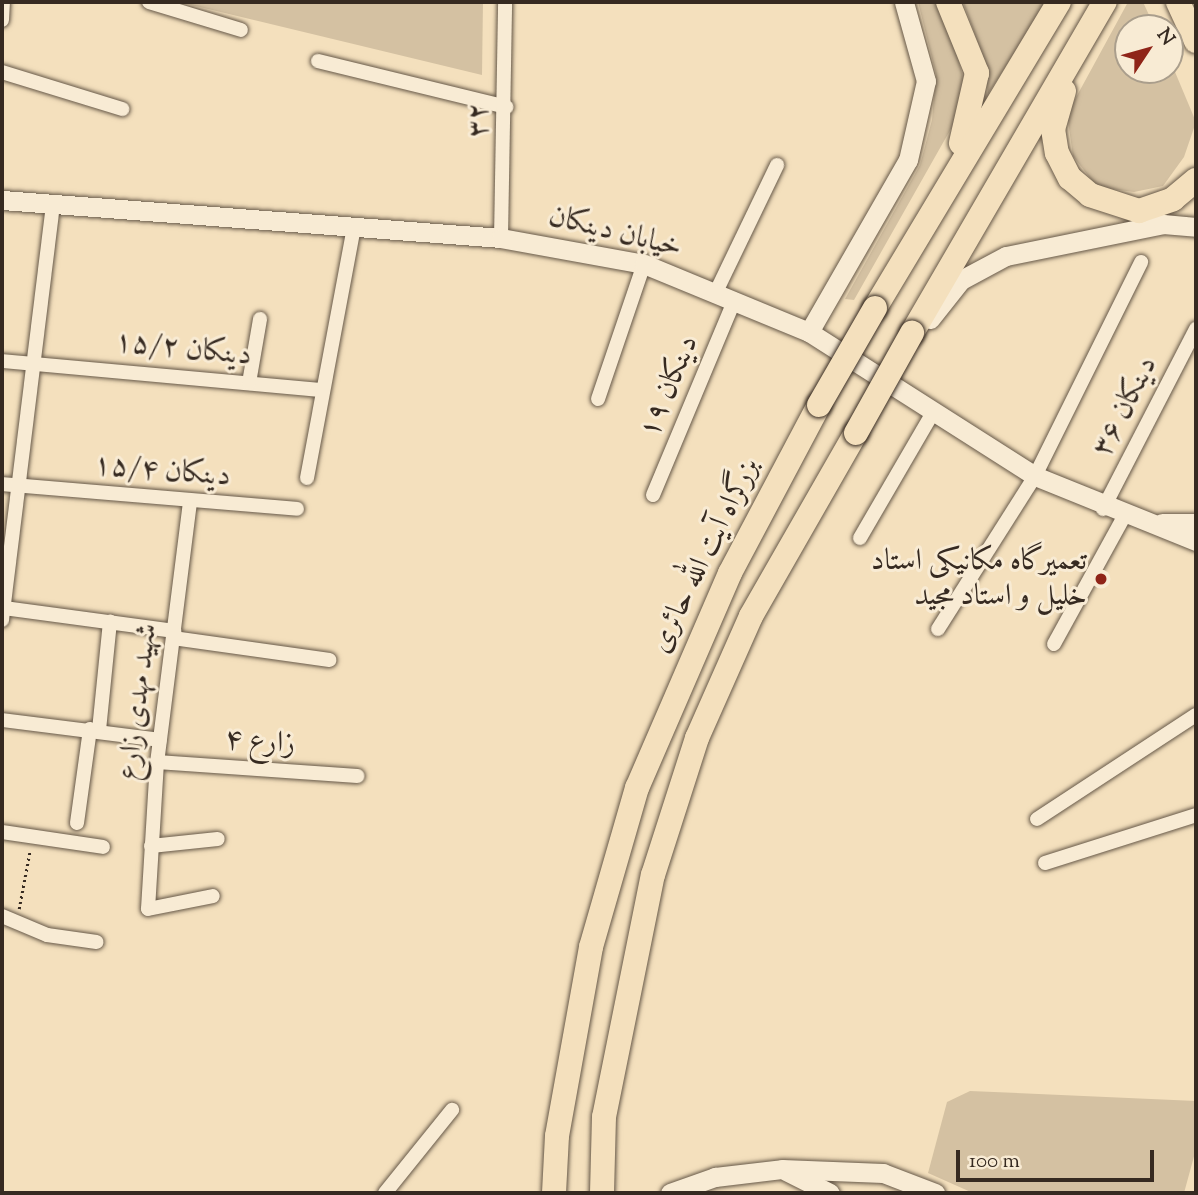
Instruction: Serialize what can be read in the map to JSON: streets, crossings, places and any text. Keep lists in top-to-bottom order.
{
  "streets": {
    "highway": ["بزرگراه آیت الله حائری"],
    "main road": ["خیابان دینکان"],
    "street": [
      "۳۲",
      "۱۵/۲ دینکان",
      "۱۹ دینکان",
      "۳۶ دینکان",
      "۱۵/۴ دینکان",
      "شهید مهدی زارع",
      "۴ زارع"
    ]
  },
  "crossings": [
    ["۳۲", "خیابان دینکان"],
    ["خیابان دینکان", "۱۹ دینکان"],
    ["خیابان دینکان", "۳۶ دینکان"],
    ["۱۵/۴ دینکان", "شهید مهدی زارع"],
    ["شهید مهدی زارع", "۴ زارع"]
  ],
  "places": ["تعمیرگاه مکانیکی استاد خلیل و استاد مجید"],
  "scale_bar": "100 m",
  "north": "top right"
}
